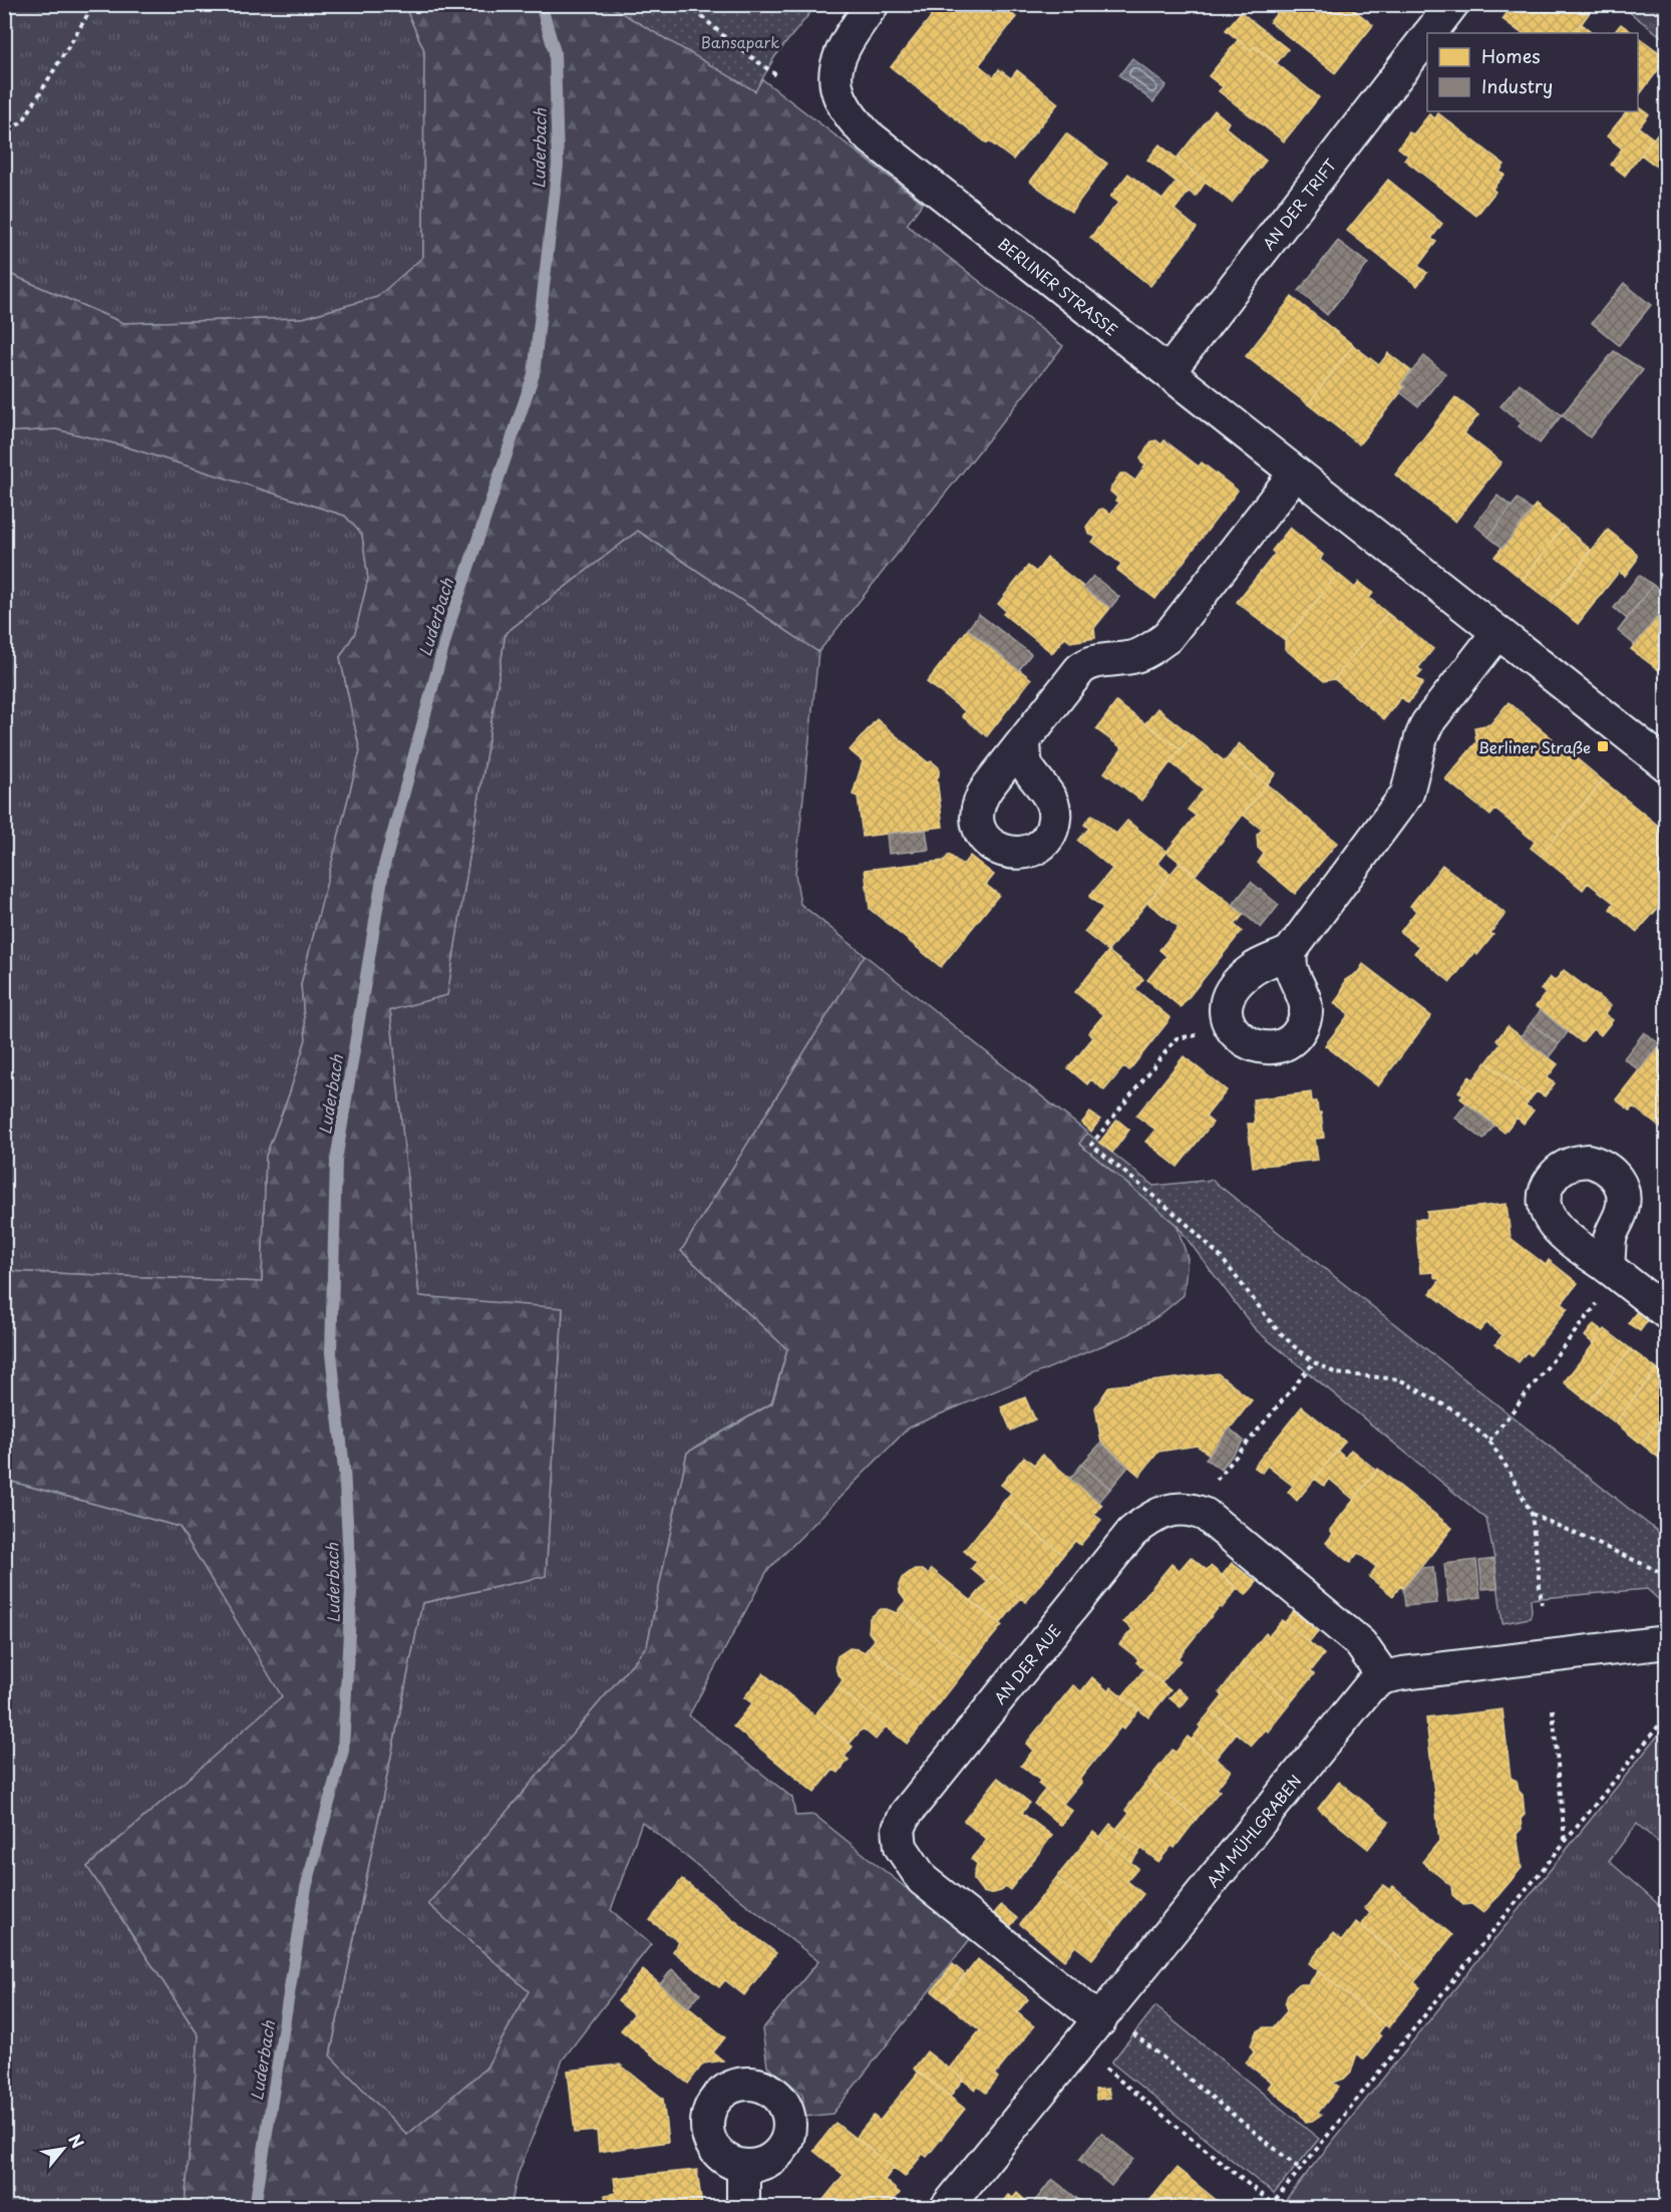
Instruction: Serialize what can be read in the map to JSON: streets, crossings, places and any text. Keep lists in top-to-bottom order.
{
  "streets": {
    "street": [
      "AN DER TRIFT",
      "BERLINER STRASSE",
      "AN DER AUE",
      "AM MÜHLGRABEN"
    ]
  },
  "crossings": [
    ["AN DER TRIFT", "BERLINER STRASSE"],
    ["AN DER AUE", "AM MÜHLGRABEN"]
  ],
  "water": ["Luderbach"],
  "parks": ["Bansapark"],
  "places": {
    "transit": ["Berliner Straße"]
  },
  "legend": ["Homes", "Industry"],
  "north": "top right"
}
